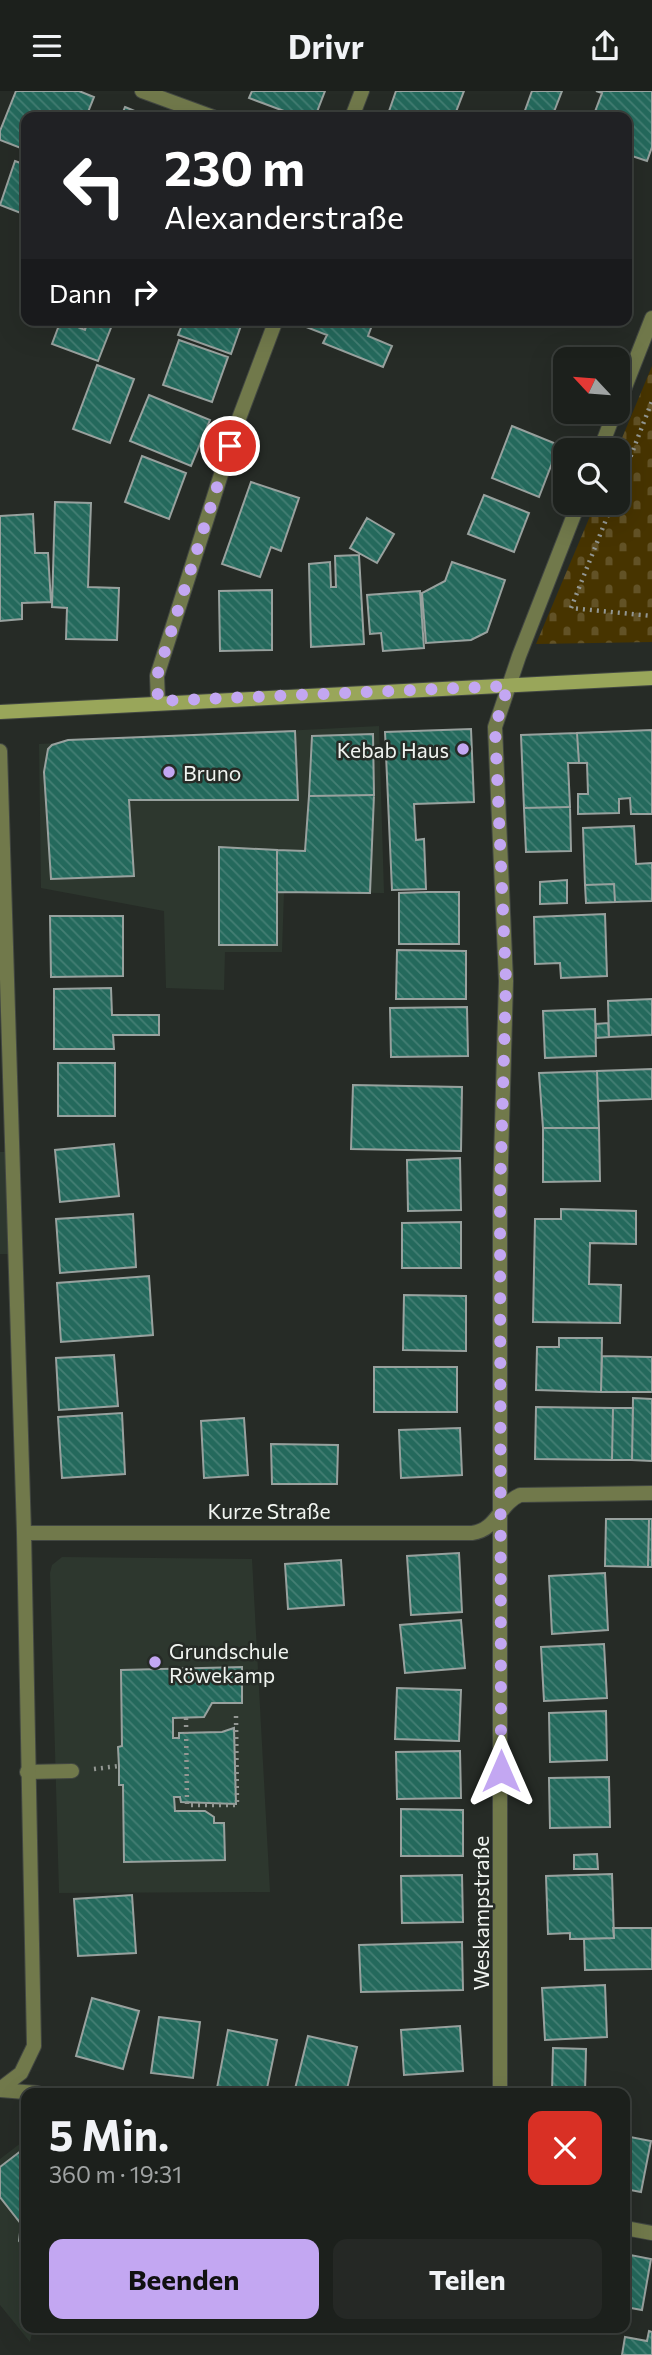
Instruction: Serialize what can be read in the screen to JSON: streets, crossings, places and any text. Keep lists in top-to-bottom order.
{
  "streets": {
    "street": ["Kurze Straße", "Weskampstraße"]
  },
  "crossings": [
    ["Kurze Straße", "Weskampstraße"]
  ],
  "places": ["Kebab Haus", "Bruno", "Grundschule Röwekamp"],
  "north": "top left",
  "page": {
    "header": "Drivr",
    "turn": ["230 m", "Alexanderstraße"],
    "then": "Dann",
    "heading": ["5 Min.", "360 m · 19:31"],
    "buttons": ["Beenden", "Teilen"]
  }
}
